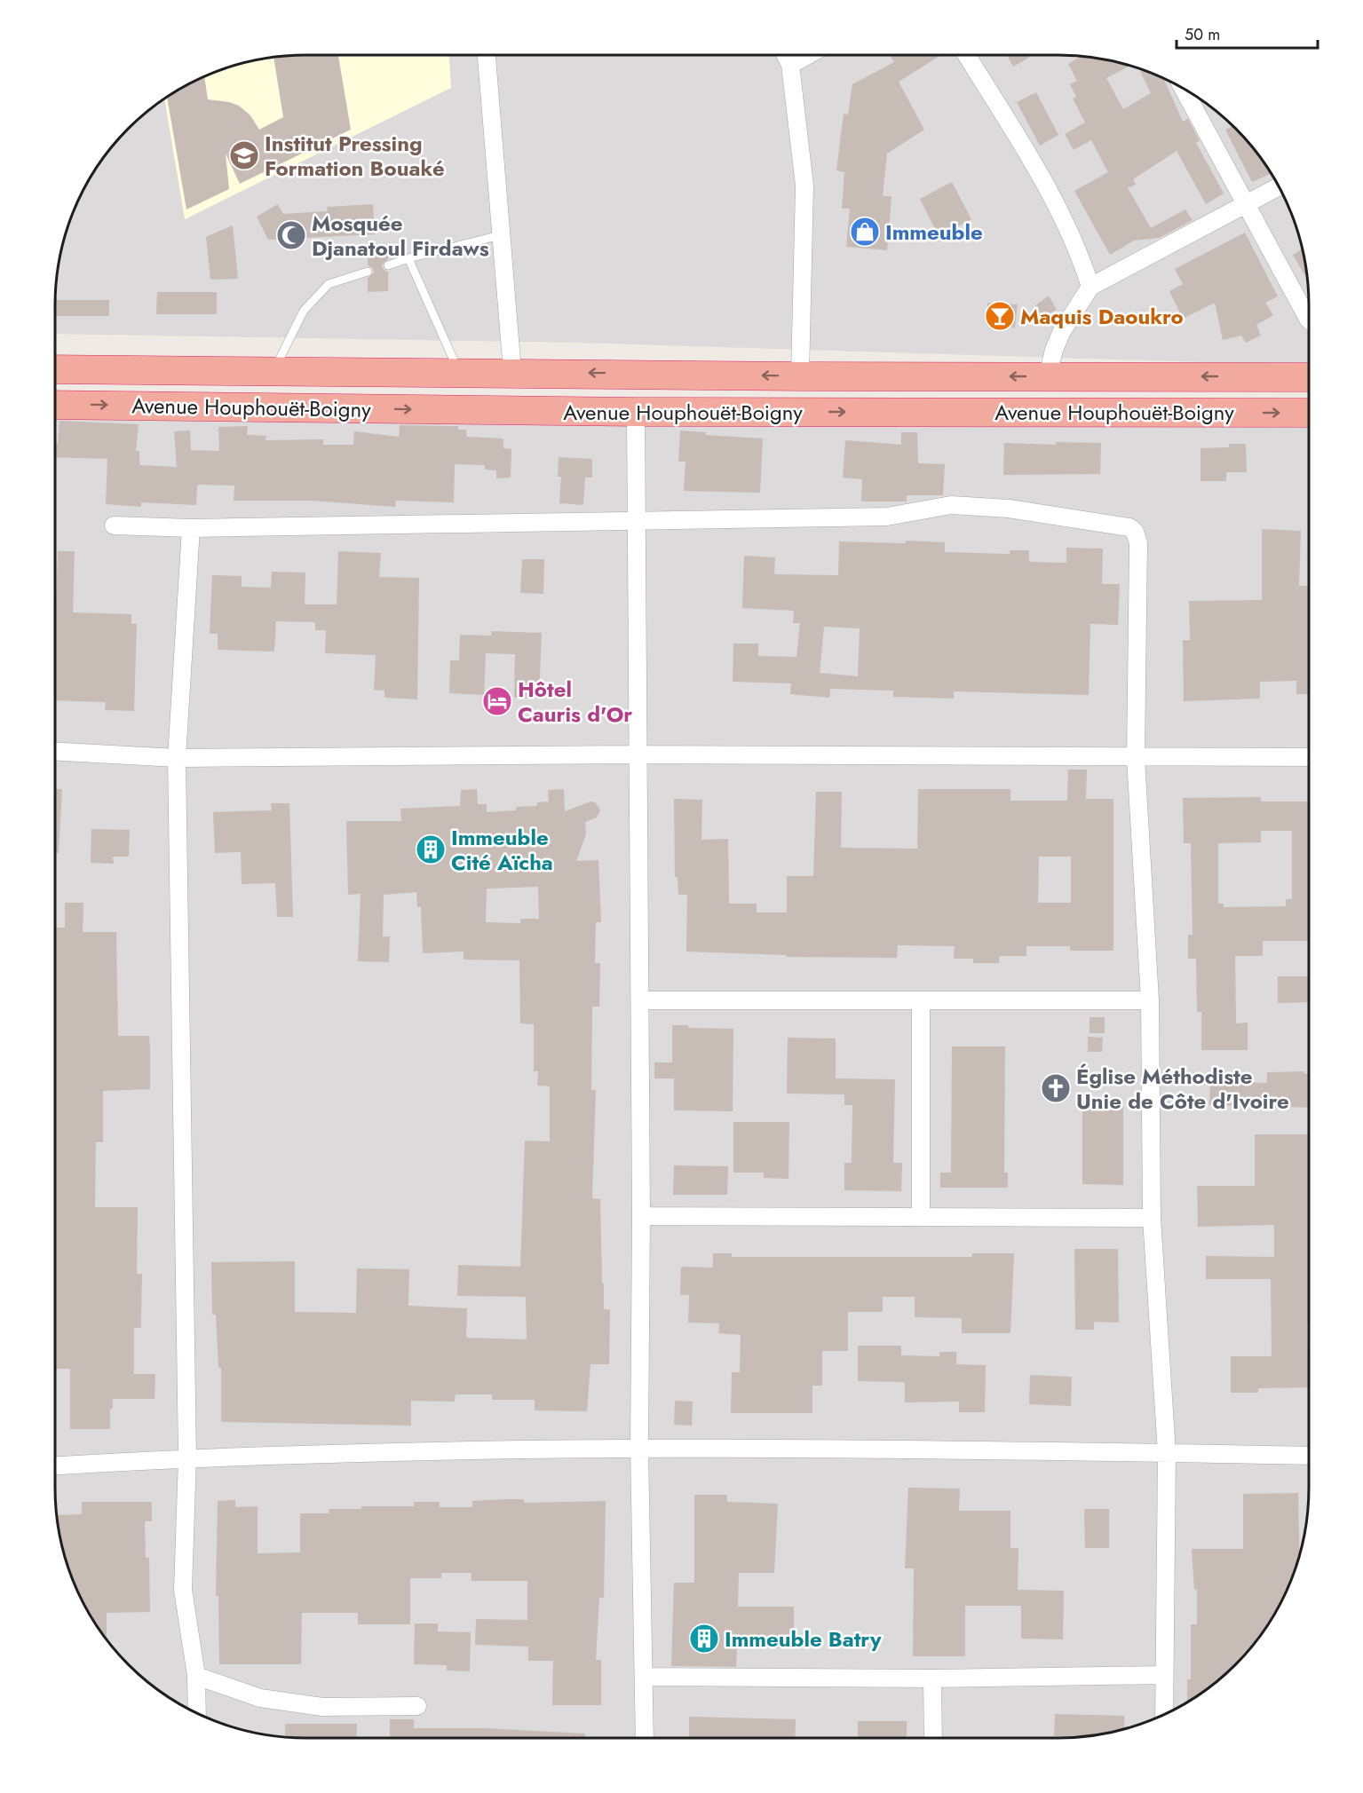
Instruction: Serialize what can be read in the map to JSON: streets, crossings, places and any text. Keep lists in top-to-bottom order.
{
  "streets": {
    "highway": ["Avenue Houphouët-Boigny"]
  },
  "places": {
    "school or university": ["Institut Pressing Formation Bouaké"],
    "shop": ["Immeuble"],
    "mosque": ["Mosquée Djanatoul Firdaws"],
    "bar": ["Maquis Daoukro"],
    "hotel": ["Hôtel Cauris d'Or"],
    "building": ["Immeuble Cité Aïcha", "Immeuble Batry"],
    "church": ["Église Méthodiste Unie de Côte d'Ivoire"]
  },
  "scale_bar": "50 m"
}
